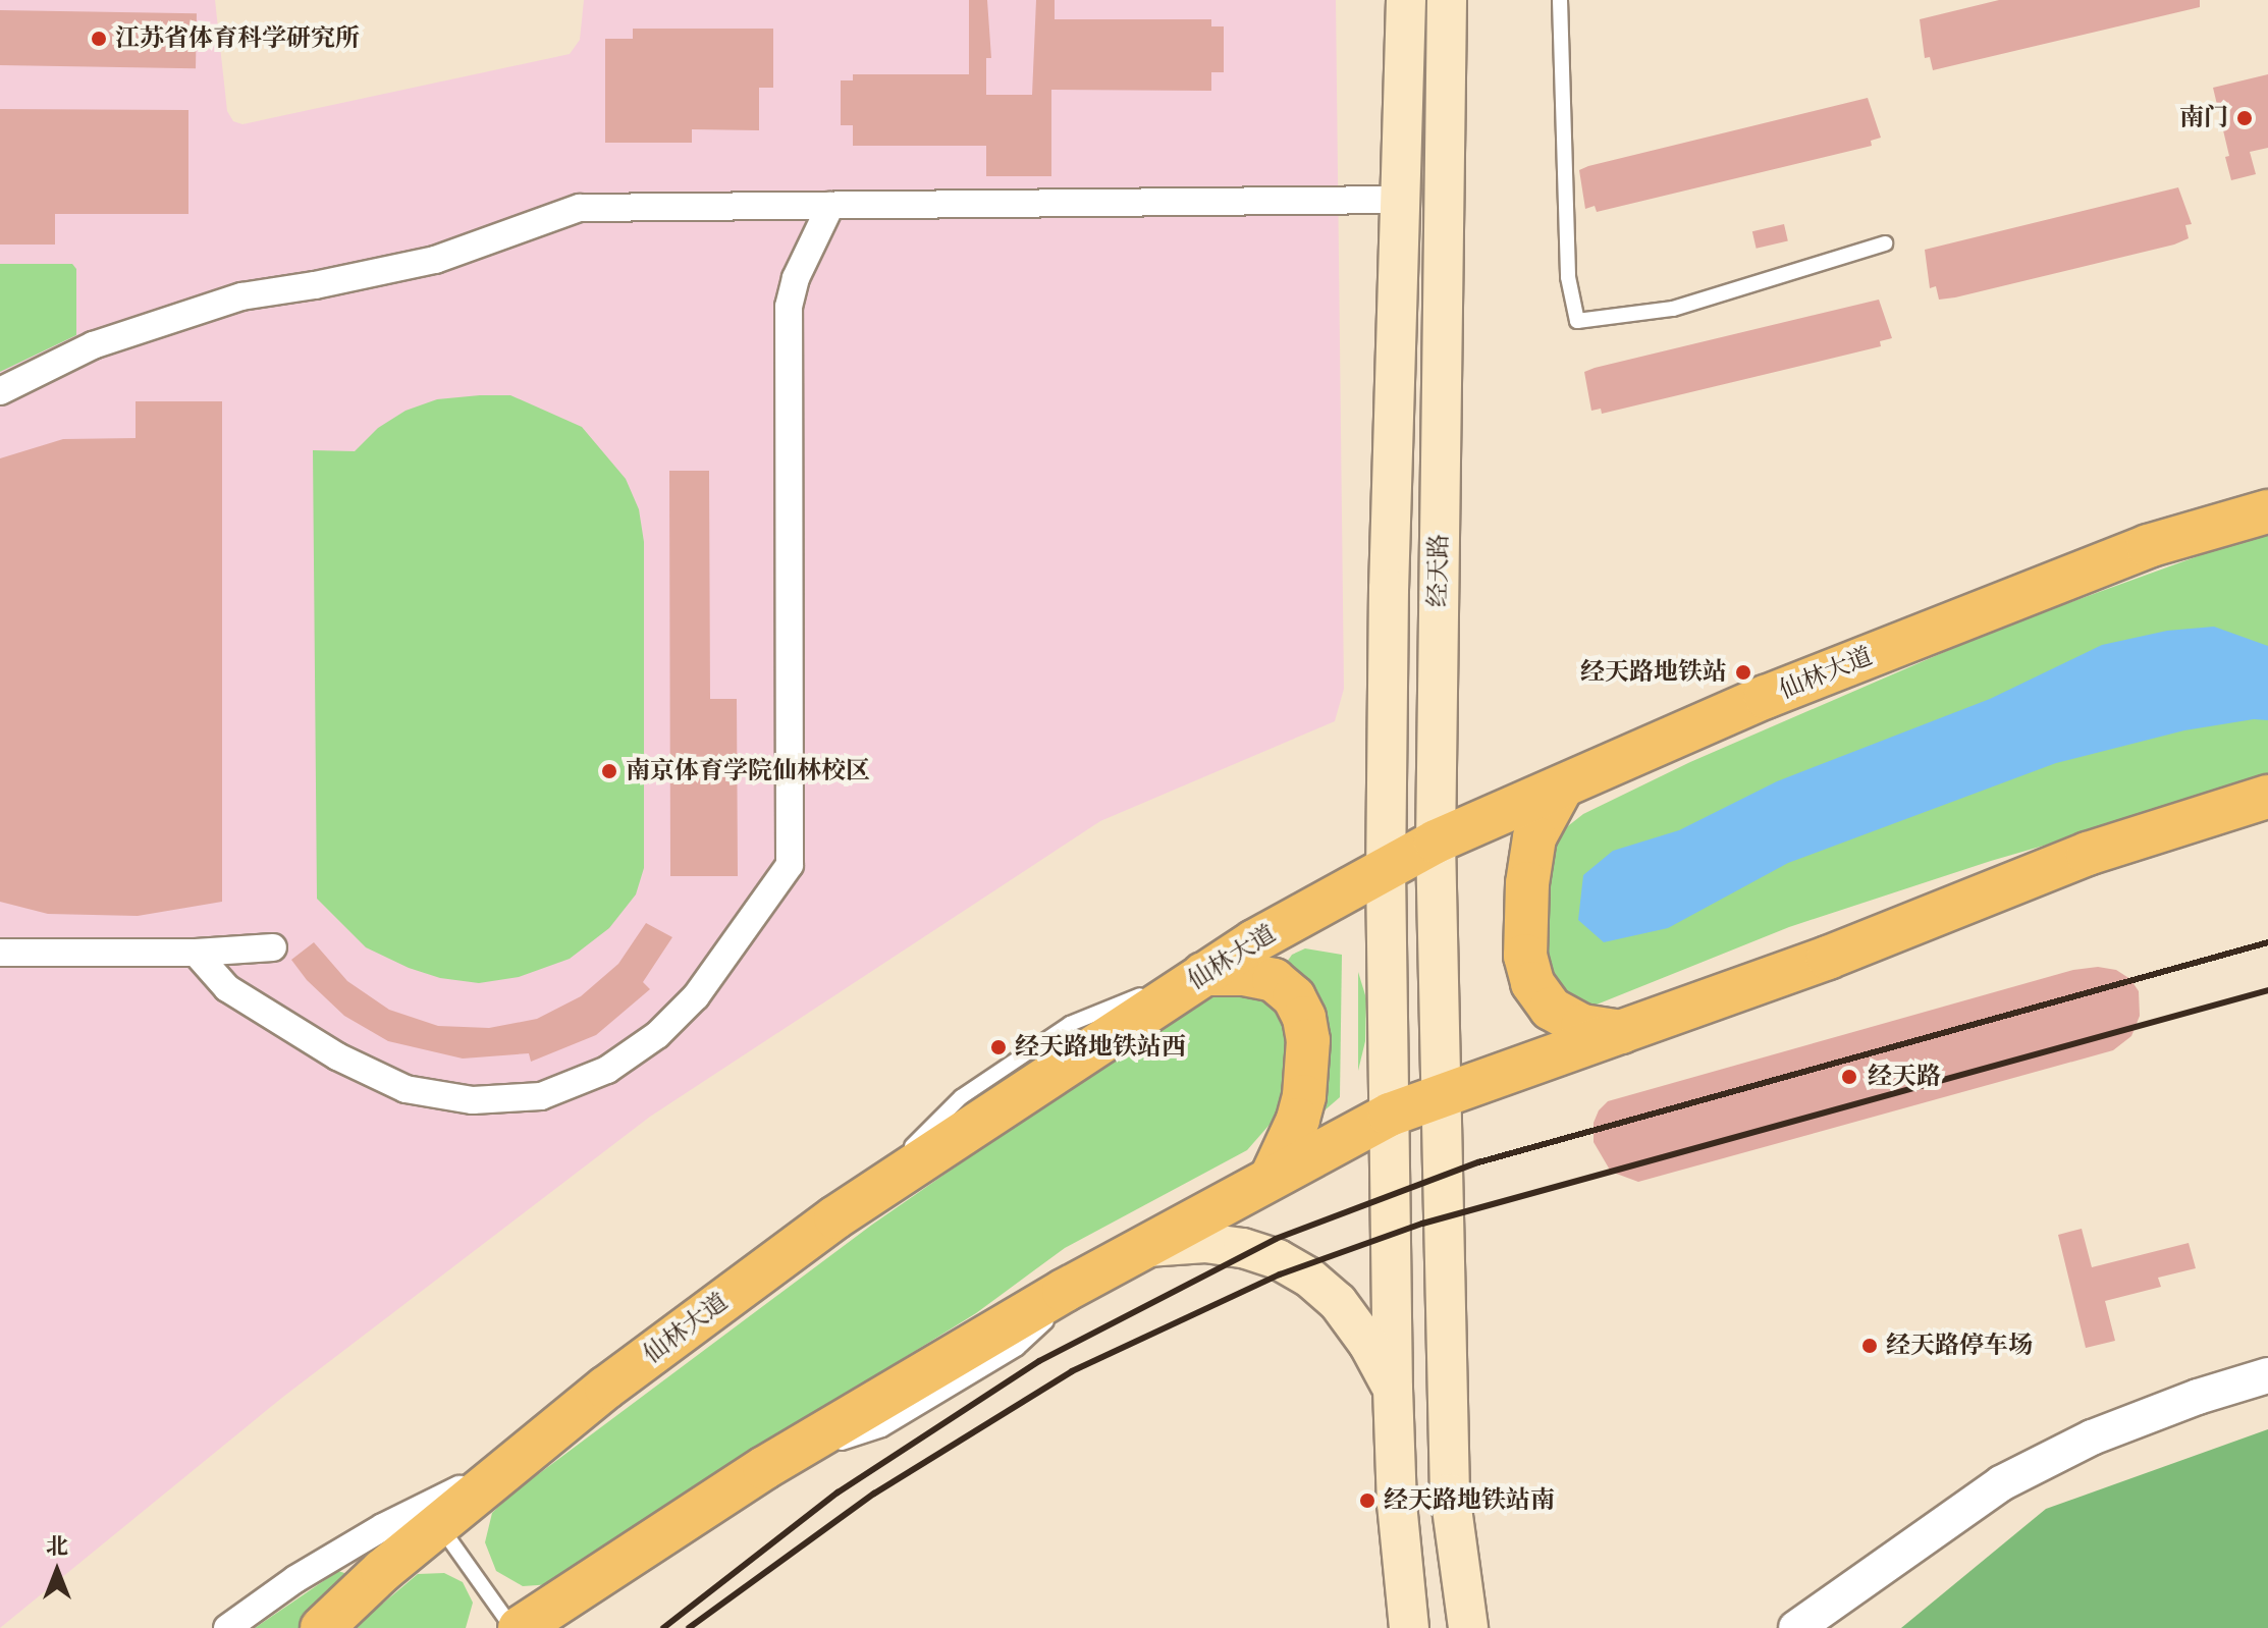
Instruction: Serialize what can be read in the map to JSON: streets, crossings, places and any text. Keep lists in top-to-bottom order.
{
  "streets": {
    "main road": ["经天路", "仙林大道"]
  },
  "crossings": [
    ["经天路", "仙林大道"]
  ],
  "places": [
    "江苏省体育科学研究所",
    "南门",
    "经天路地铁站",
    "南京体育学院仙林校区",
    "经天路地铁站西",
    "经天路",
    "经天路停车场",
    "经天路地铁站南"
  ],
  "north": "top"
}
